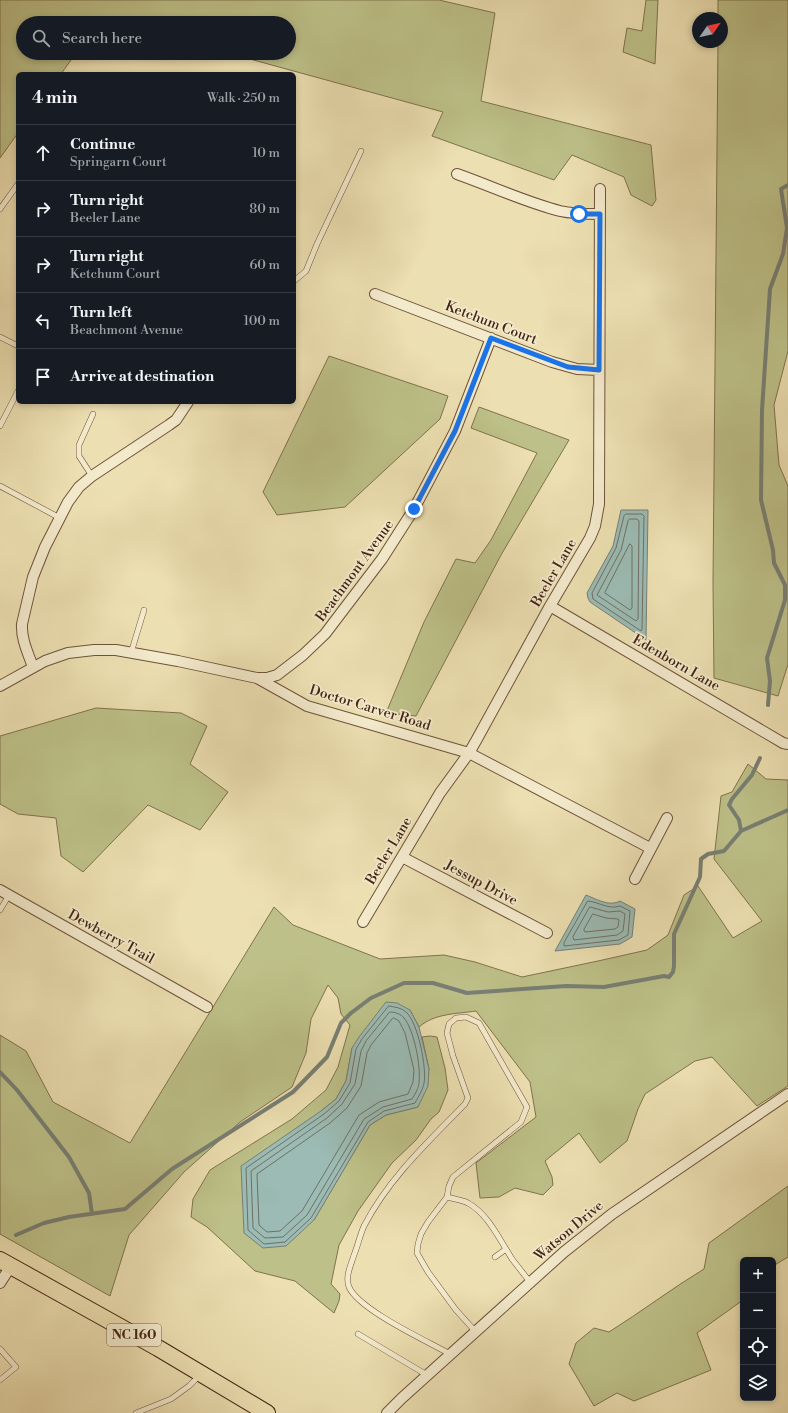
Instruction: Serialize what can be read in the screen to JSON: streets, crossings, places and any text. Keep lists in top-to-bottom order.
{
  "streets": {
    "main road": ["NC 160"],
    "street": [
      "Ketchum Court",
      "Beachmont Avenue",
      "Beeler Lane",
      "Edenborn Lane",
      "Doctor Carver Road",
      "Jessup Drive",
      "Dewberry Trail",
      "Watson Drive"
    ]
  },
  "crossings": [
    ["Ketchum Court", "Beachmont Avenue"],
    ["Ketchum Court", "Beeler Lane"],
    ["Beachmont Avenue", "Doctor Carver Road"],
    ["Beeler Lane", "Edenborn Lane"],
    ["Beeler Lane", "Doctor Carver Road"],
    ["Beeler Lane", "Jessup Drive"]
  ],
  "north": "top right",
  "page": {
    "search": "Search here",
    "heading": ["4 min", "Walk · 250 m"],
    "list": [
      ["Continue", "Springarn Court", "10 m"],
      ["Turn right", "Beeler Lane", "80 m"],
      ["Turn right", "Ketchum Court", "60 m"],
      ["Turn left", "Beachmont Avenue", "100 m"],
      "Arrive at destination"
    ],
    "map_buttons": ["+", "−"]
  }
}
